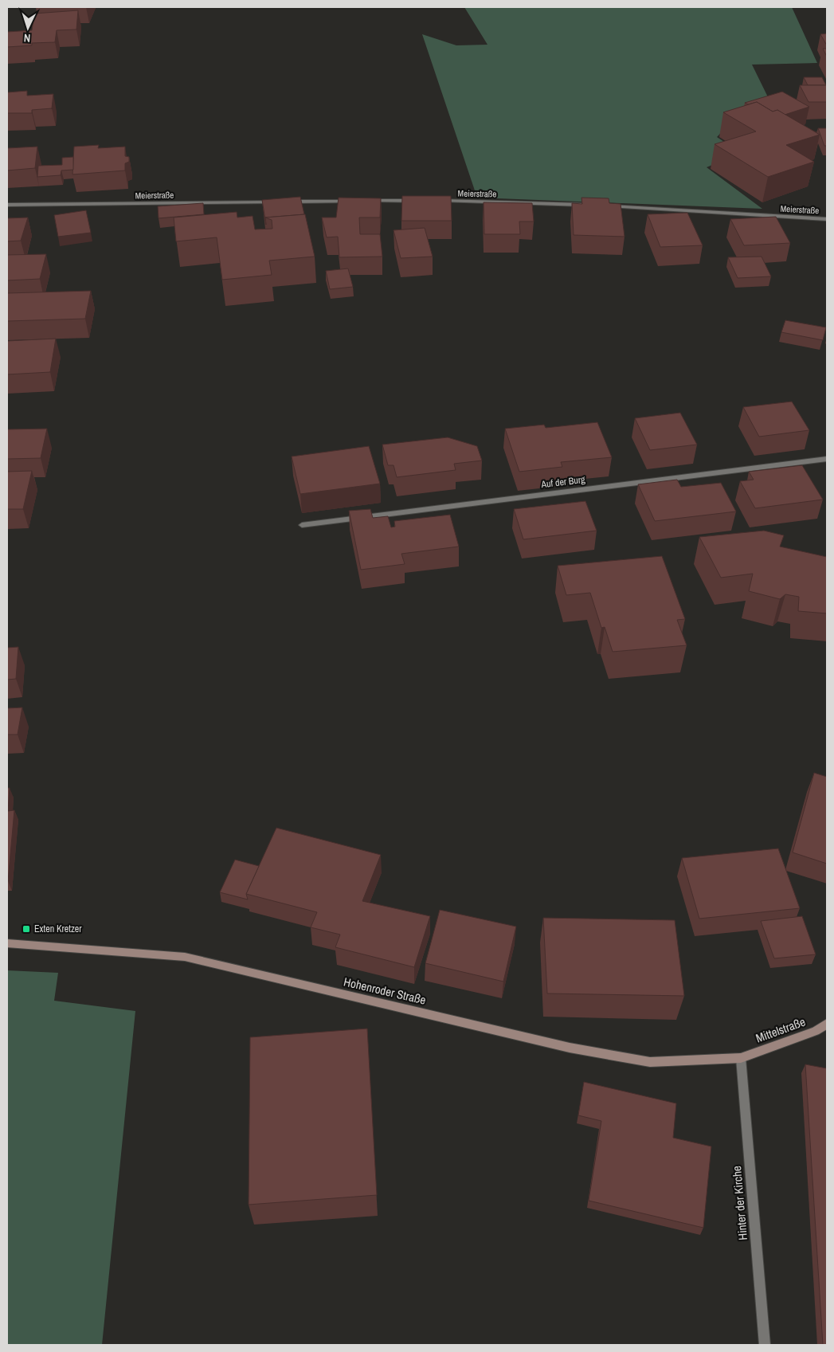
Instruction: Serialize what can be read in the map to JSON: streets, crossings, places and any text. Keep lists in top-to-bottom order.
{
  "streets": {
    "main road": ["Hohenroder Straße", "Mittelstraße"],
    "street": ["Meierstraße", "Auf der Burg", "Hinter der Kirche"]
  },
  "crossings": [
    ["Hohenroder Straße", "Mittelstraße"],
    ["Hohenroder Straße", "Hinter der Kirche"],
    ["Mittelstraße", "Hinter der Kirche"]
  ],
  "places": {
    "transit": ["Exten Kretzer"]
  },
  "north": "bottom"
}
